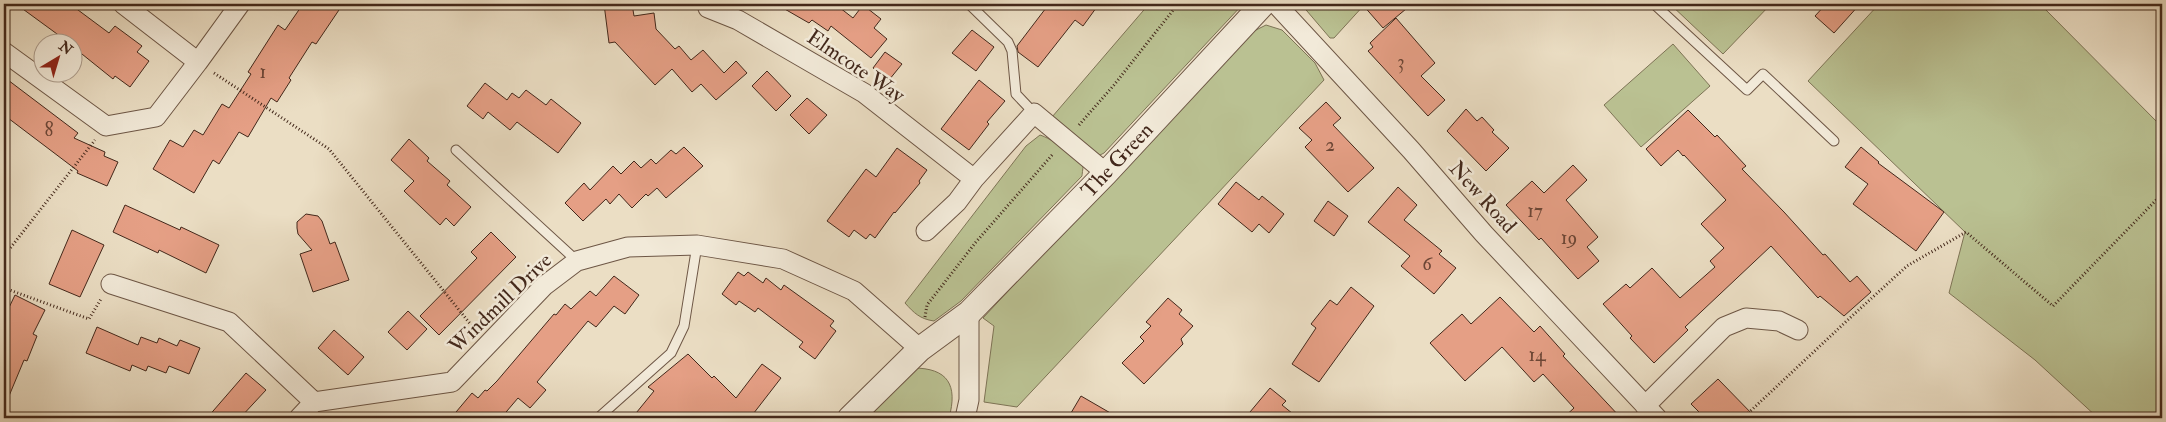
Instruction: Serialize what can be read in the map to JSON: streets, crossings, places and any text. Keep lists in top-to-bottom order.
{
  "streets": {
    "street": [
      "Elmcote Way",
      "The Green",
      "New Road",
      "Windmill Drive"
    ]
  },
  "crossings": [
    ["The Green", "Windmill Drive"]
  ],
  "house_numbers": [
    "3",
    "1",
    "8",
    "2",
    "17",
    "19",
    "6",
    "14"
  ],
  "north": "top right"
}
